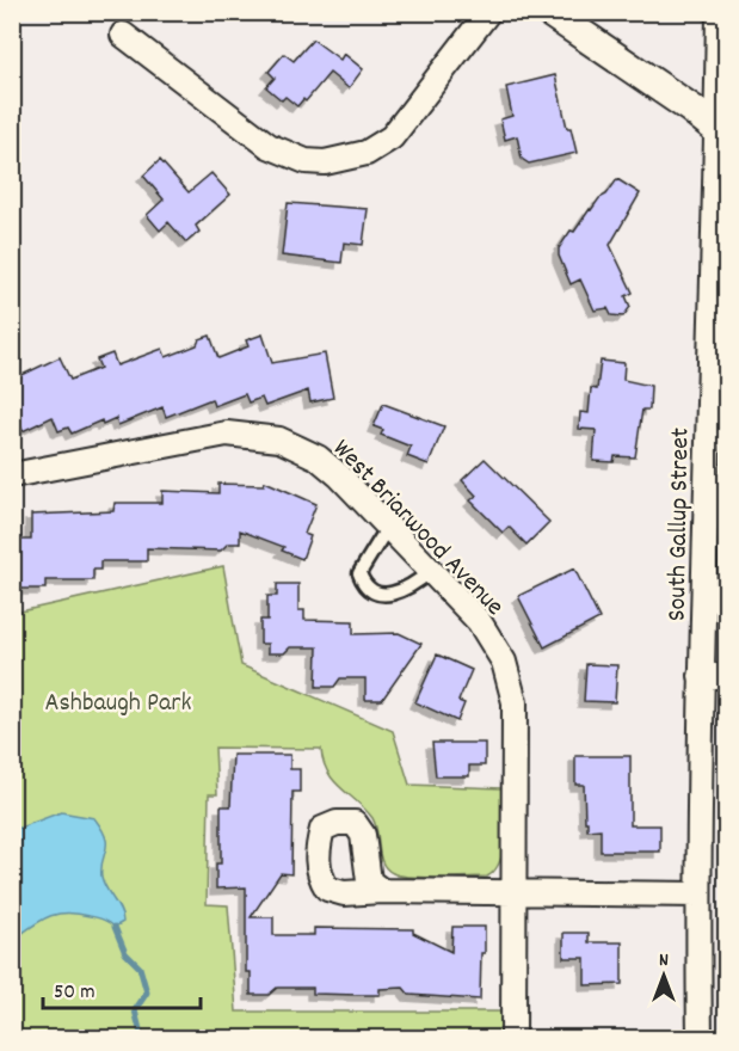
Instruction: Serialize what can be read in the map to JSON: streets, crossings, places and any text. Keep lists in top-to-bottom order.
{
  "streets": {
    "street": ["South Gallup Street", "West Briarwood Avenue"]
  },
  "parks": ["Ashbaugh Park"],
  "scale_bar": "50 m",
  "north": "top"
}
